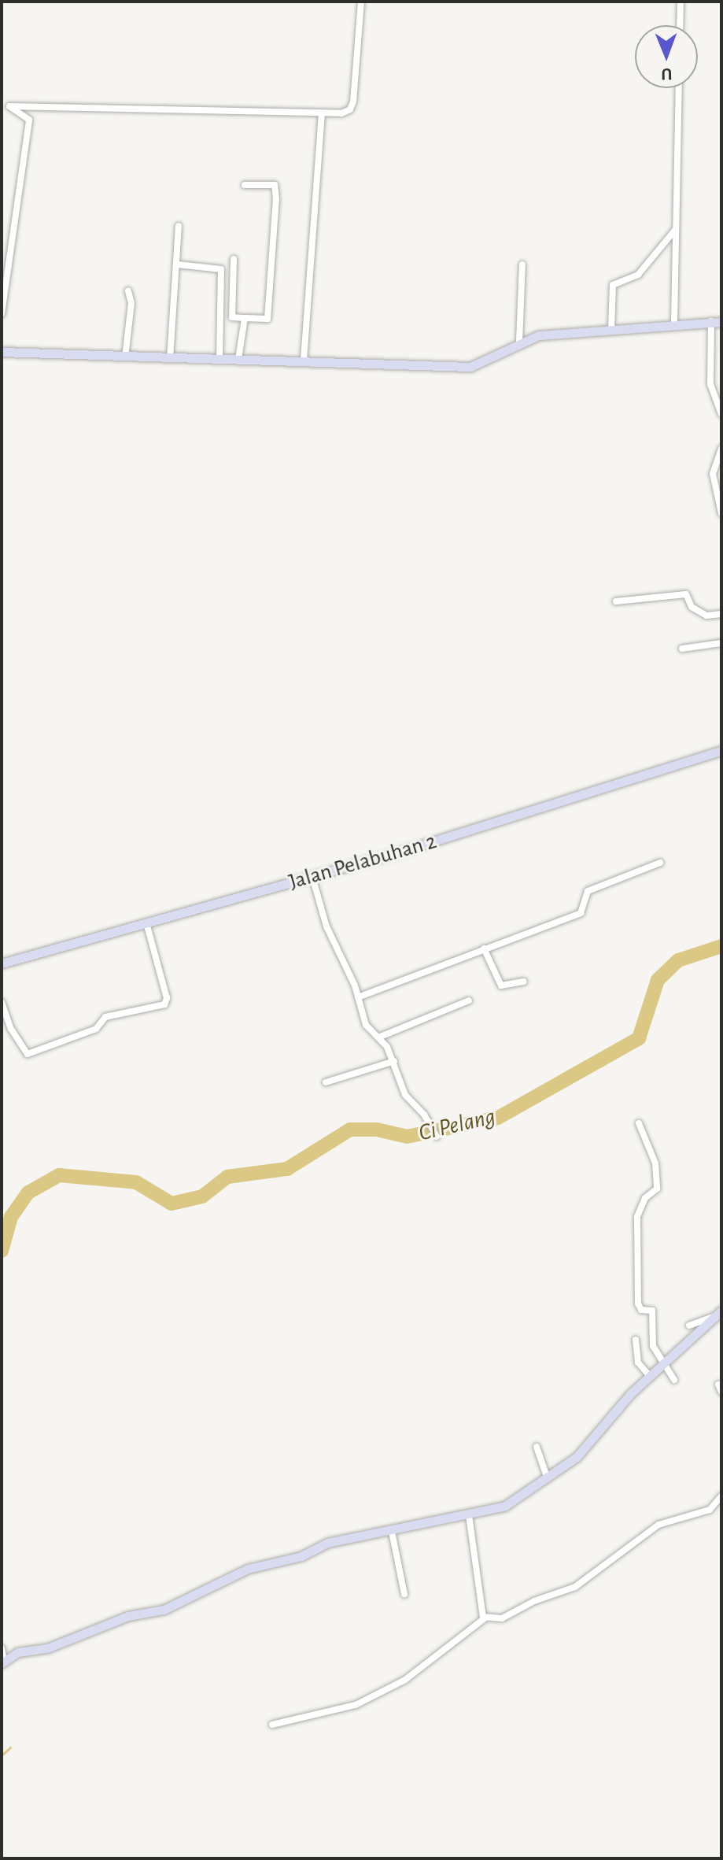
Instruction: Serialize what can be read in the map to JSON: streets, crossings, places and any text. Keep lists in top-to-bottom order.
{
  "streets": {
    "street": ["Jalan Pelabuhan 2"]
  },
  "water": ["Ci Pelang"],
  "north": "bottom"
}
